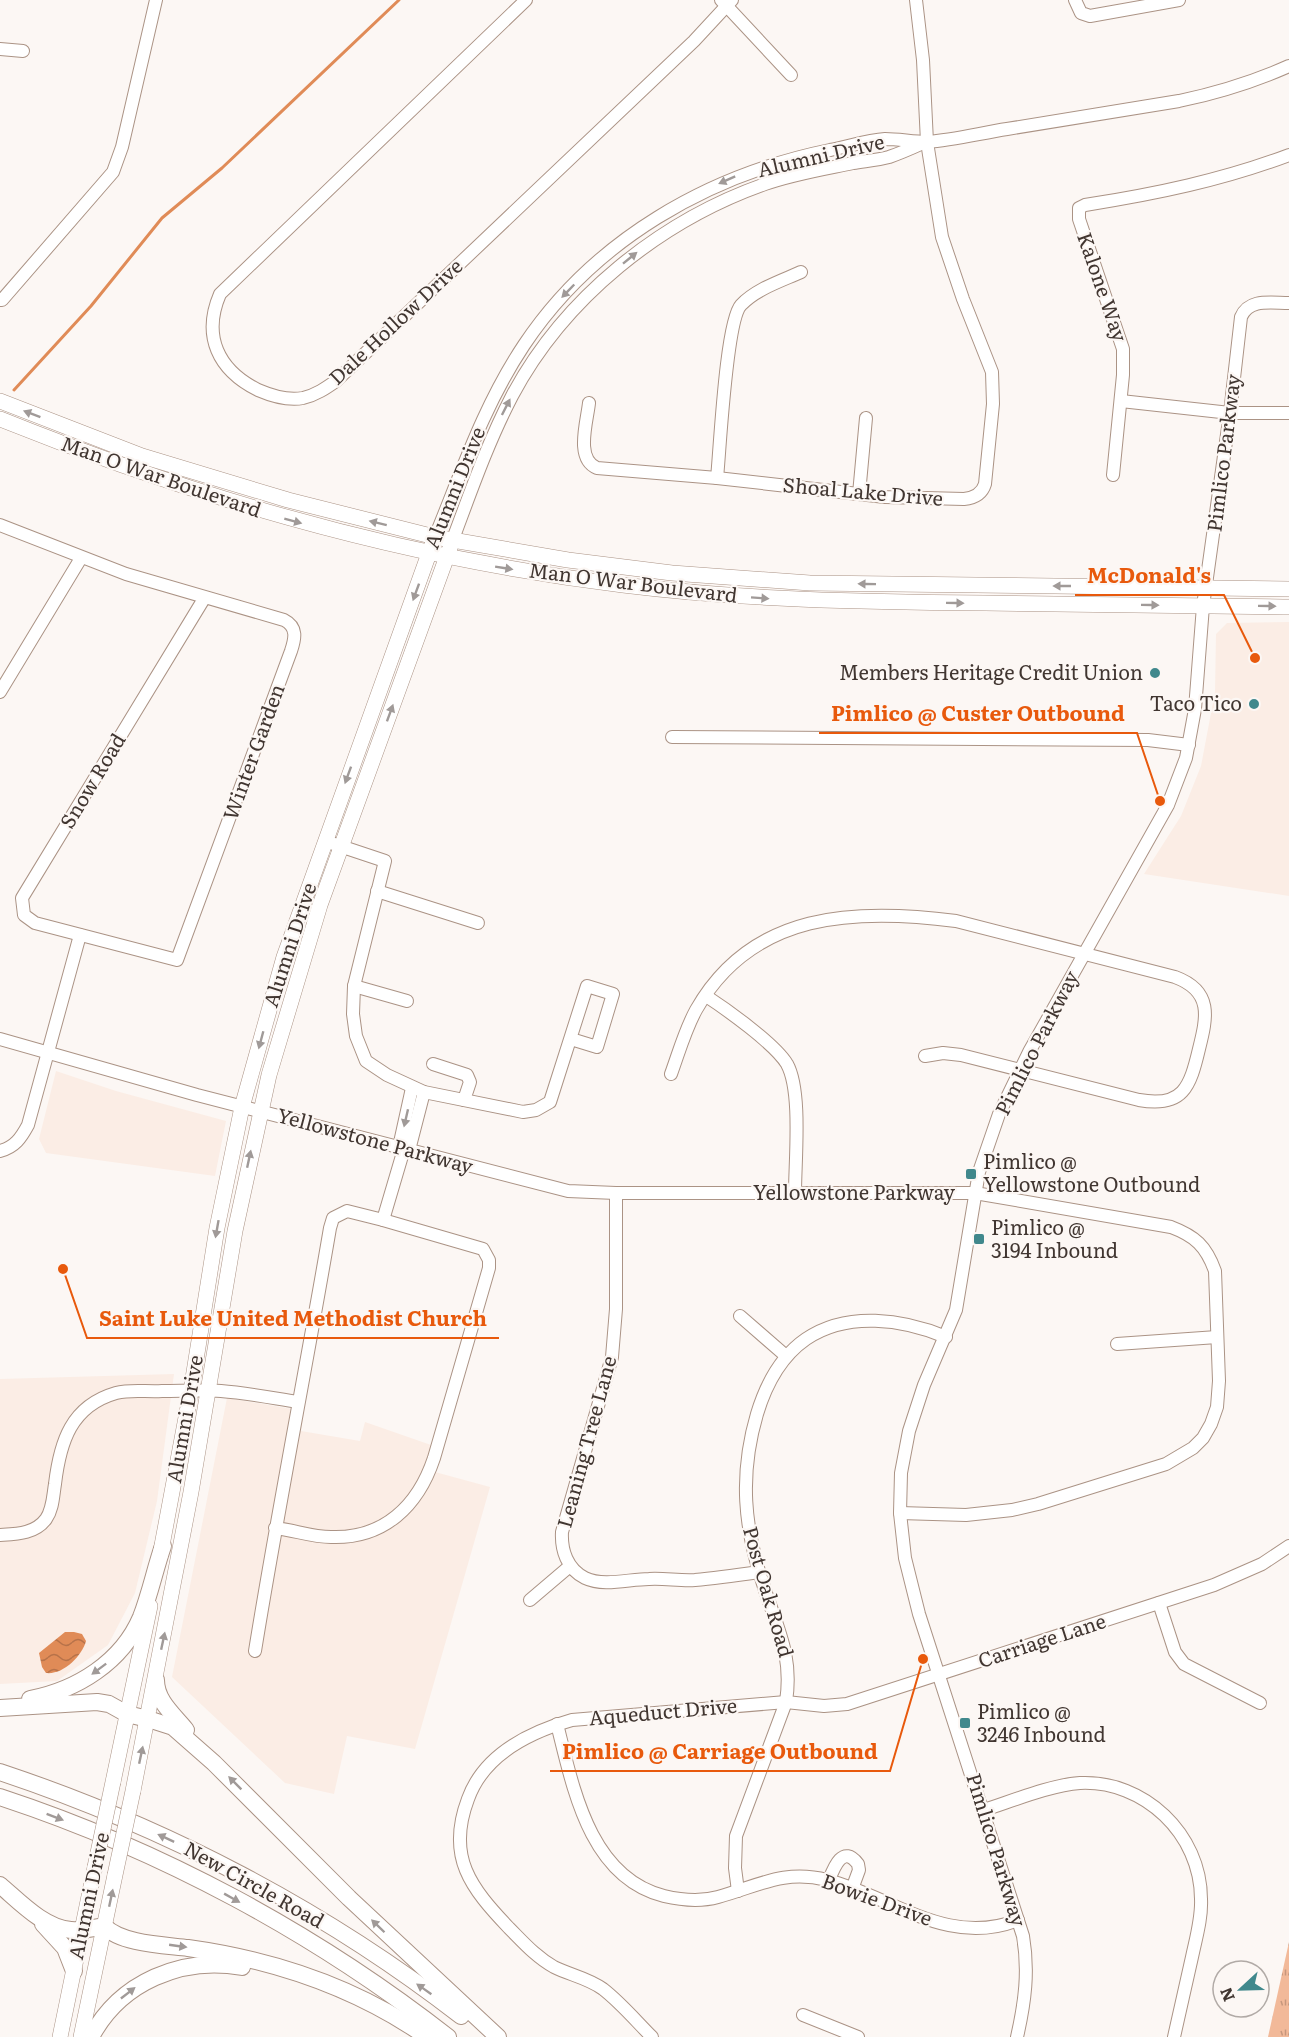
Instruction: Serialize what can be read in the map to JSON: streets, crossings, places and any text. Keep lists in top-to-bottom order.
{
  "streets": {
    "highway": ["New Circle Road"],
    "main road": ["Alumni Drive", "Man O War Boulevard"],
    "street": [
      "Kalone Way",
      "Dale Hollow Drive",
      "Pimlico Parkway",
      "Shoal Lake Drive",
      "Winter Garden",
      "Snow Road",
      "Yellowstone Parkway",
      "Leaning Tree Lane",
      "Post Oak Road",
      "Carriage Lane",
      "Aqueduct Drive",
      "Bowie Drive"
    ]
  },
  "crossings": [
    ["Alumni Drive", "Man O War Boulevard"],
    ["Alumni Drive", "Shoal Lake Drive"],
    ["Alumni Drive", "Yellowstone Parkway"],
    ["Pimlico Parkway", "Man O War Boulevard"],
    ["Pimlico Parkway", "Yellowstone Parkway"],
    ["Pimlico Parkway", "Post Oak Road"],
    ["Pimlico Parkway", "Carriage Lane"],
    ["Pimlico Parkway", "Bowie Drive"],
    ["Winter Garden", "Snow Road"],
    ["Yellowstone Parkway", "Leaning Tree Lane"],
    ["Post Oak Road", "Carriage Lane"],
    ["Post Oak Road", "Aqueduct Drive"],
    ["Post Oak Road", "Bowie Drive"],
    ["Carriage Lane", "Aqueduct Drive"],
    ["Aqueduct Drive", "Bowie Drive"]
  ],
  "places": {
    "other": [
      "McDonald's",
      "Members Heritage Credit Union",
      "Taco Tico",
      "Pimlico @ Custer Outbound",
      "Saint Luke United Methodist Church",
      "Pimlico @ Carriage Outbound"
    ],
    "transit": ["Pimlico @ Yellowstone Outbound", "Pimlico @ 3194 Inbound", "Pimlico @ 3246 Inbound"]
  },
  "north": "left"
}
